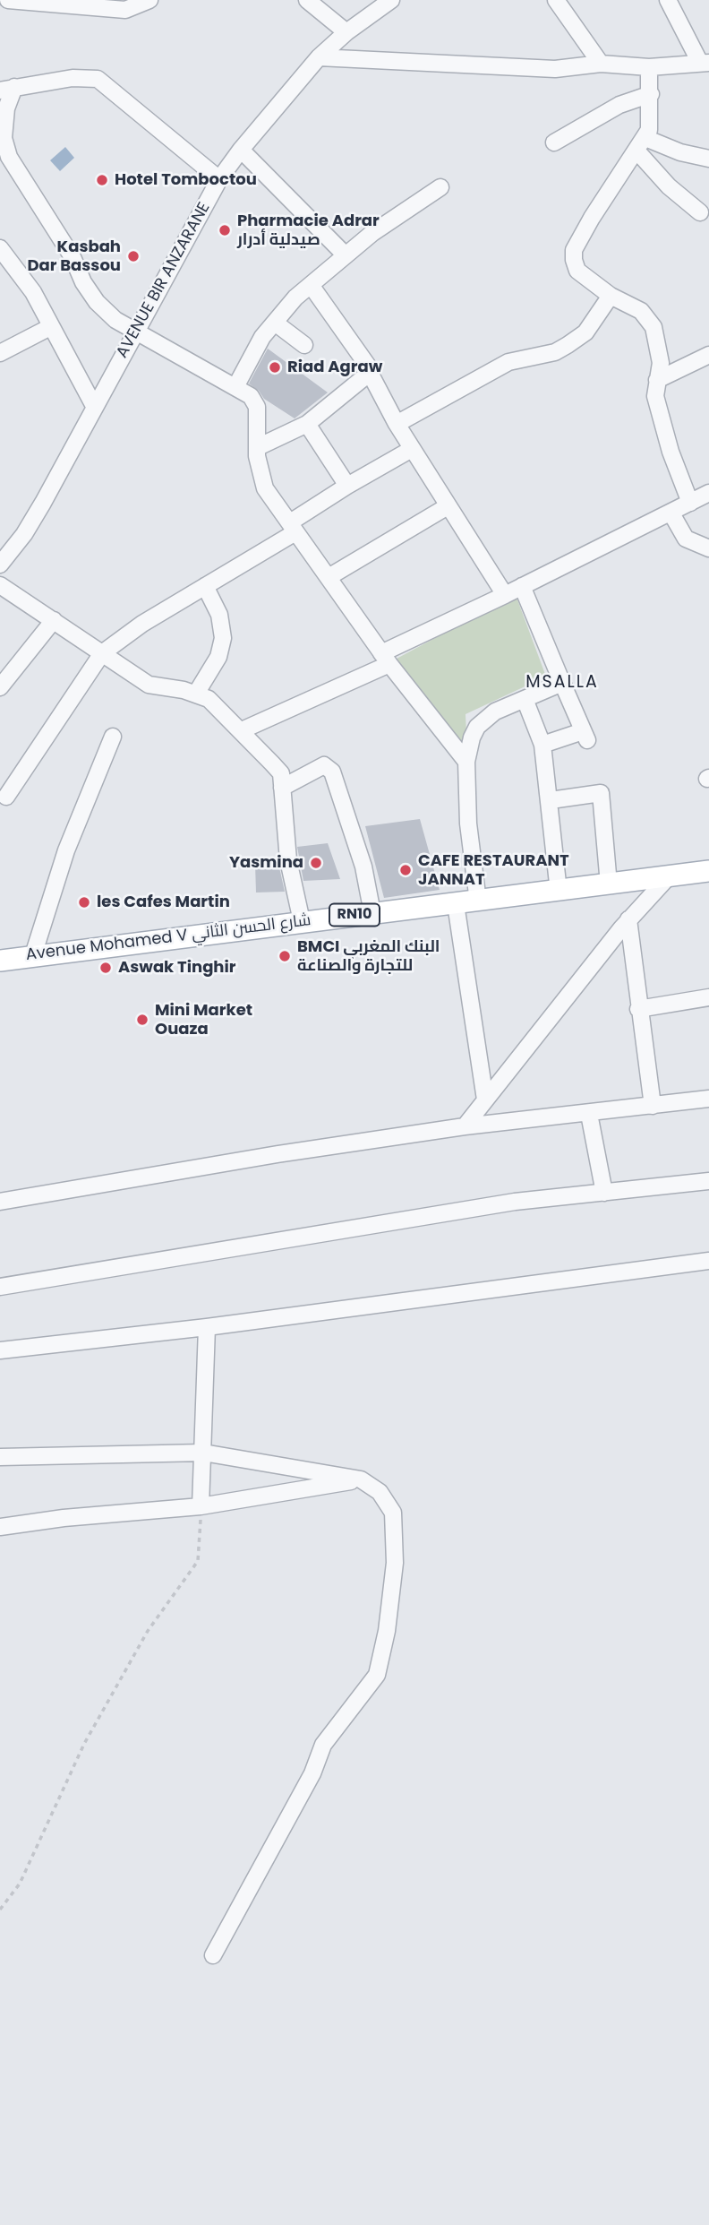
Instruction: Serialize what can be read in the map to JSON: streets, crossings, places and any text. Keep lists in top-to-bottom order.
{
  "streets": {
    "main road": ["RN10", "Avenue Mohamed V شارع الحسن الثاني"],
    "street": ["AVENUE BIR ANZARANE"]
  },
  "districts": ["MSALLA"],
  "places": [
    "Hotel Tomboctou",
    "Pharmacie Adrar صيدلية أدرار",
    "Kasbah Dar Bassou",
    "Riad Agraw",
    "Yasmina",
    "CAFE RESTAURANT JANNAT",
    "les Cafes Martin",
    "BMCI البنك المغربي للتجارة والصناعة",
    "Aswak Tinghir",
    "Mini Market Ouaza"
  ]
}
